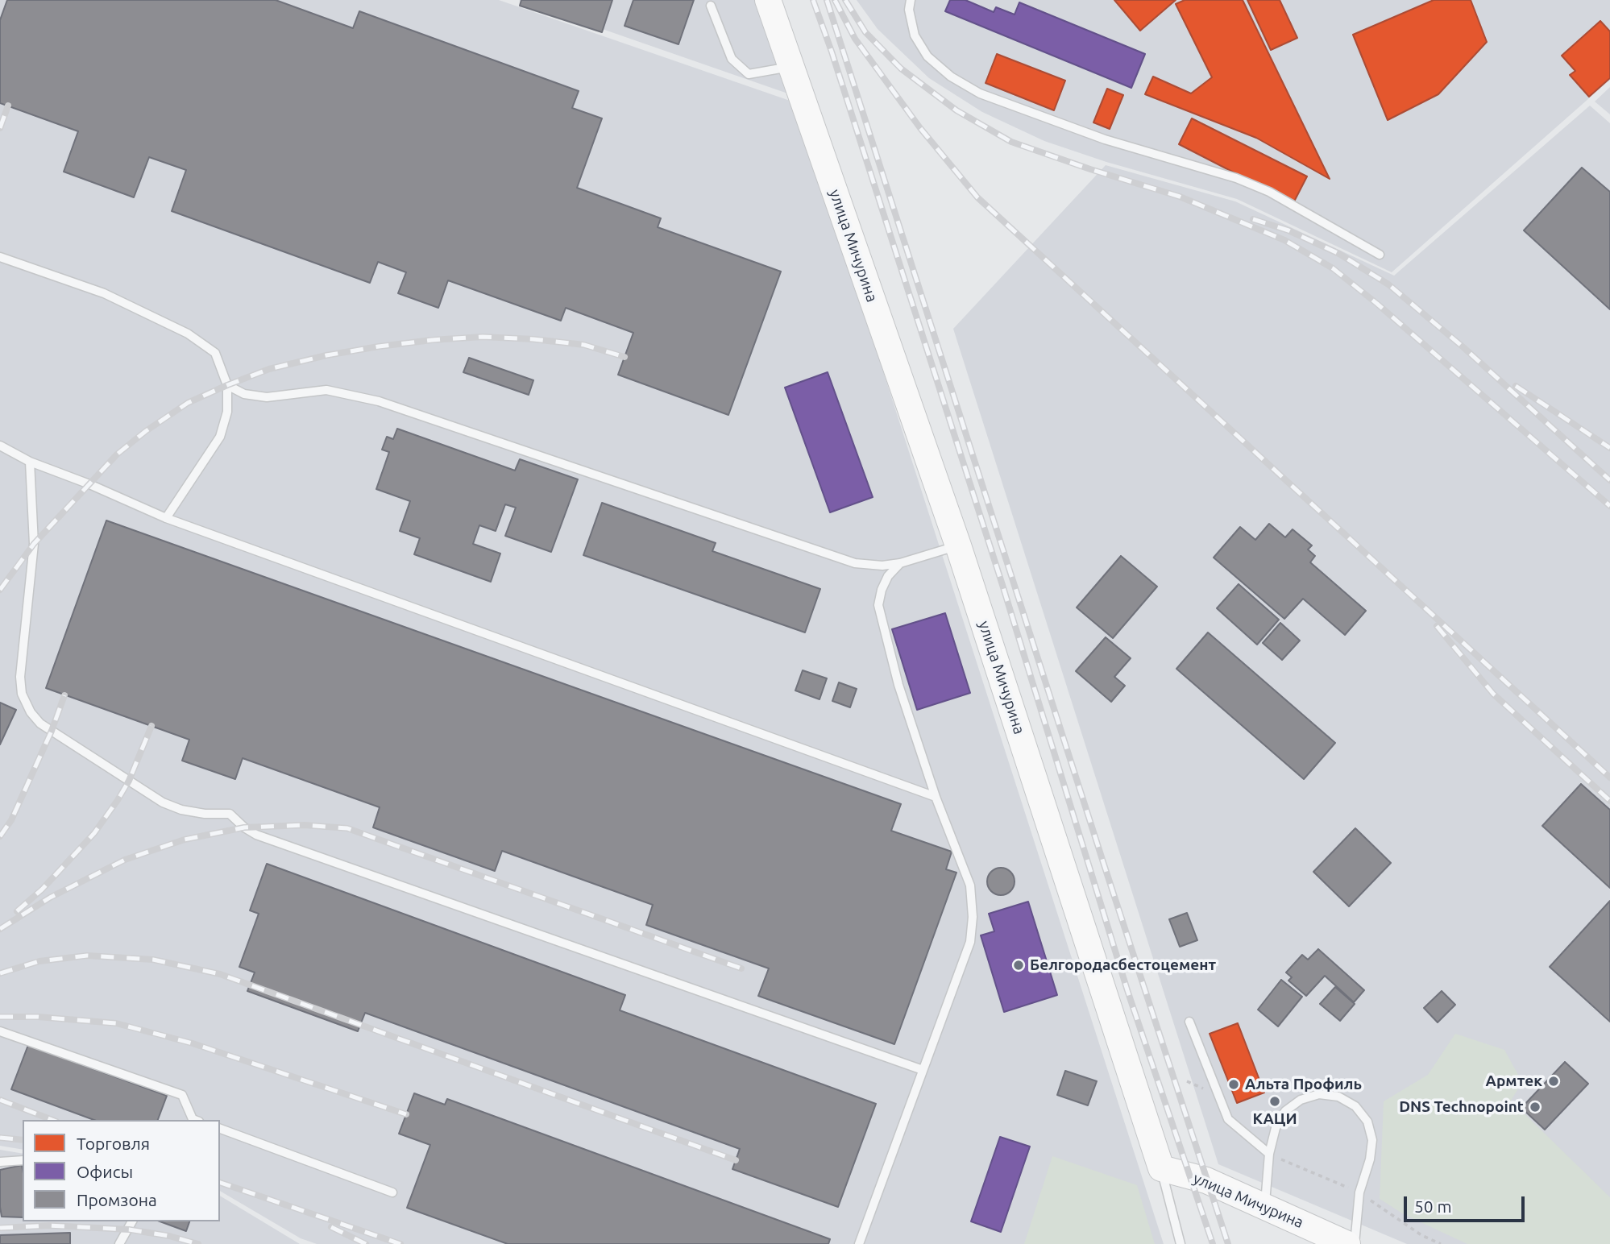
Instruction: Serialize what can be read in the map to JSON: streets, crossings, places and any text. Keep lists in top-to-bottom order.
{
  "streets": {
    "street": ["улица Мичурина"]
  },
  "places": [
    "Белгородасбестоцемент",
    "Армтек",
    "Альта Профиль",
    "КАЦИ",
    "DNS Technopoint"
  ],
  "legend": ["Торговля", "Офисы", "Промзона"],
  "scale_bar": "50 m"
}
